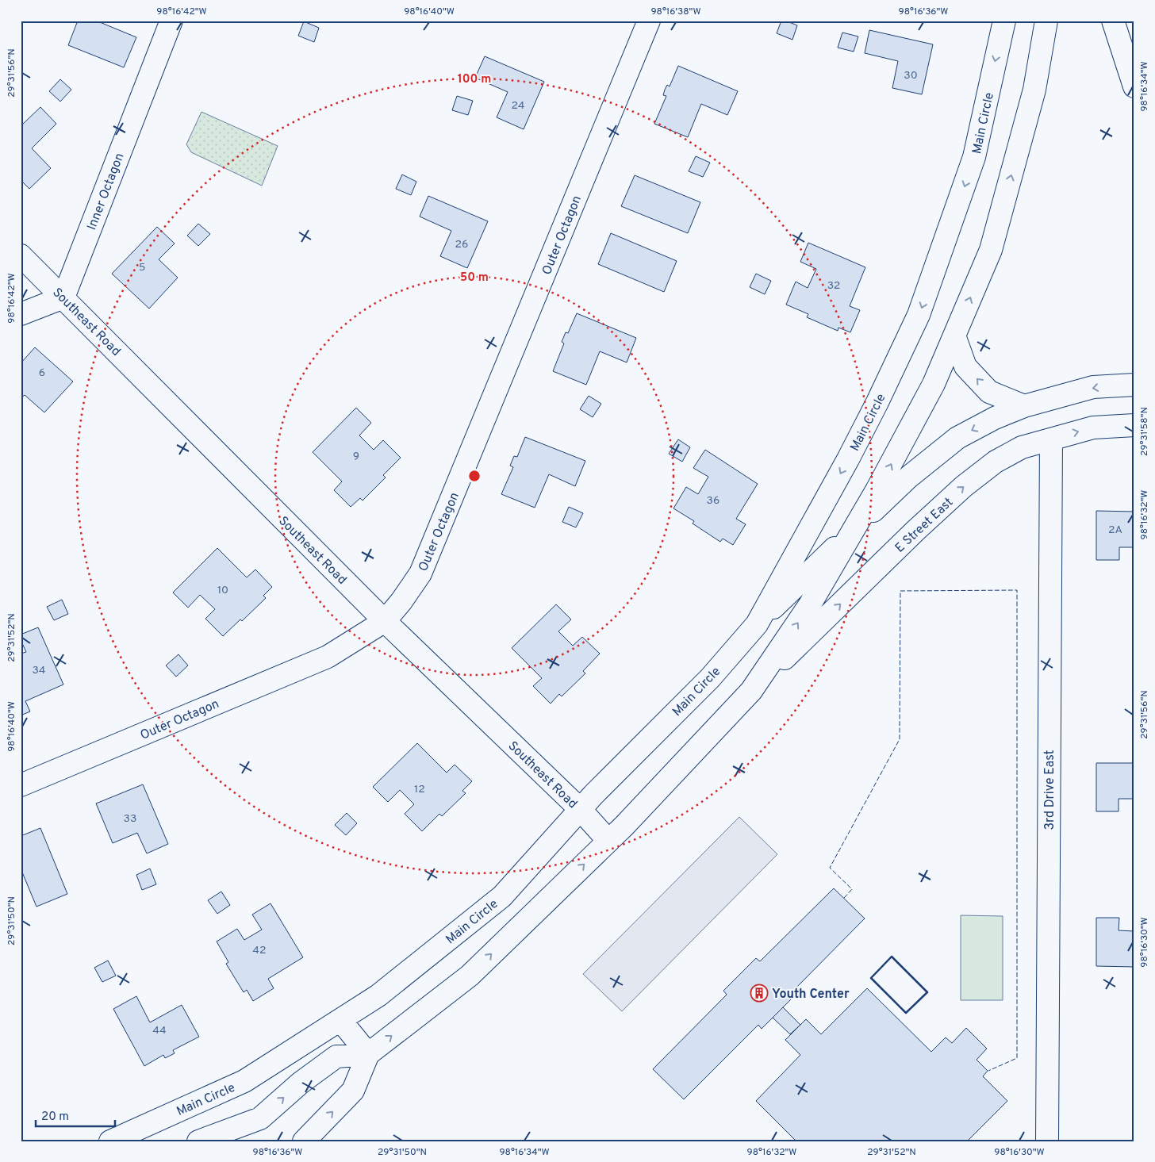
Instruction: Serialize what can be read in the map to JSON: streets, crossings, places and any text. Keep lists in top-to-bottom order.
{
  "streets": {
    "street": [
      "Main Circle",
      "Inner Octagon",
      "Outer Octagon",
      "Southeast Road",
      "E Street East",
      "3rd Drive East"
    ]
  },
  "crossings": [
    ["Main Circle", "Southeast Road"],
    ["Inner Octagon", "Southeast Road"],
    ["Outer Octagon", "Southeast Road"],
    ["E Street East", "3rd Drive East"]
  ],
  "places": {
    "building": ["Youth Center"]
  },
  "house_numbers": [
    "30",
    "24",
    "26",
    "5",
    "32",
    "6",
    "9",
    "36",
    "2A",
    "10",
    "34",
    "12",
    "33",
    "42",
    "44"
  ],
  "scale_bar": "20 m",
  "coordinates": [
    "98°16'42\"W",
    "98°16'40\"W",
    "98°16'38\"W",
    "98°16'36\"W",
    "29°31'56\"N",
    "98°16'34\"W",
    "29°31'58\"N",
    "98°16'32\"W",
    "29°31'52\"N",
    "29°31'50\"N",
    "98°16'30\"W"
  ],
  "rings": ["100 m", "50 m"]
}
